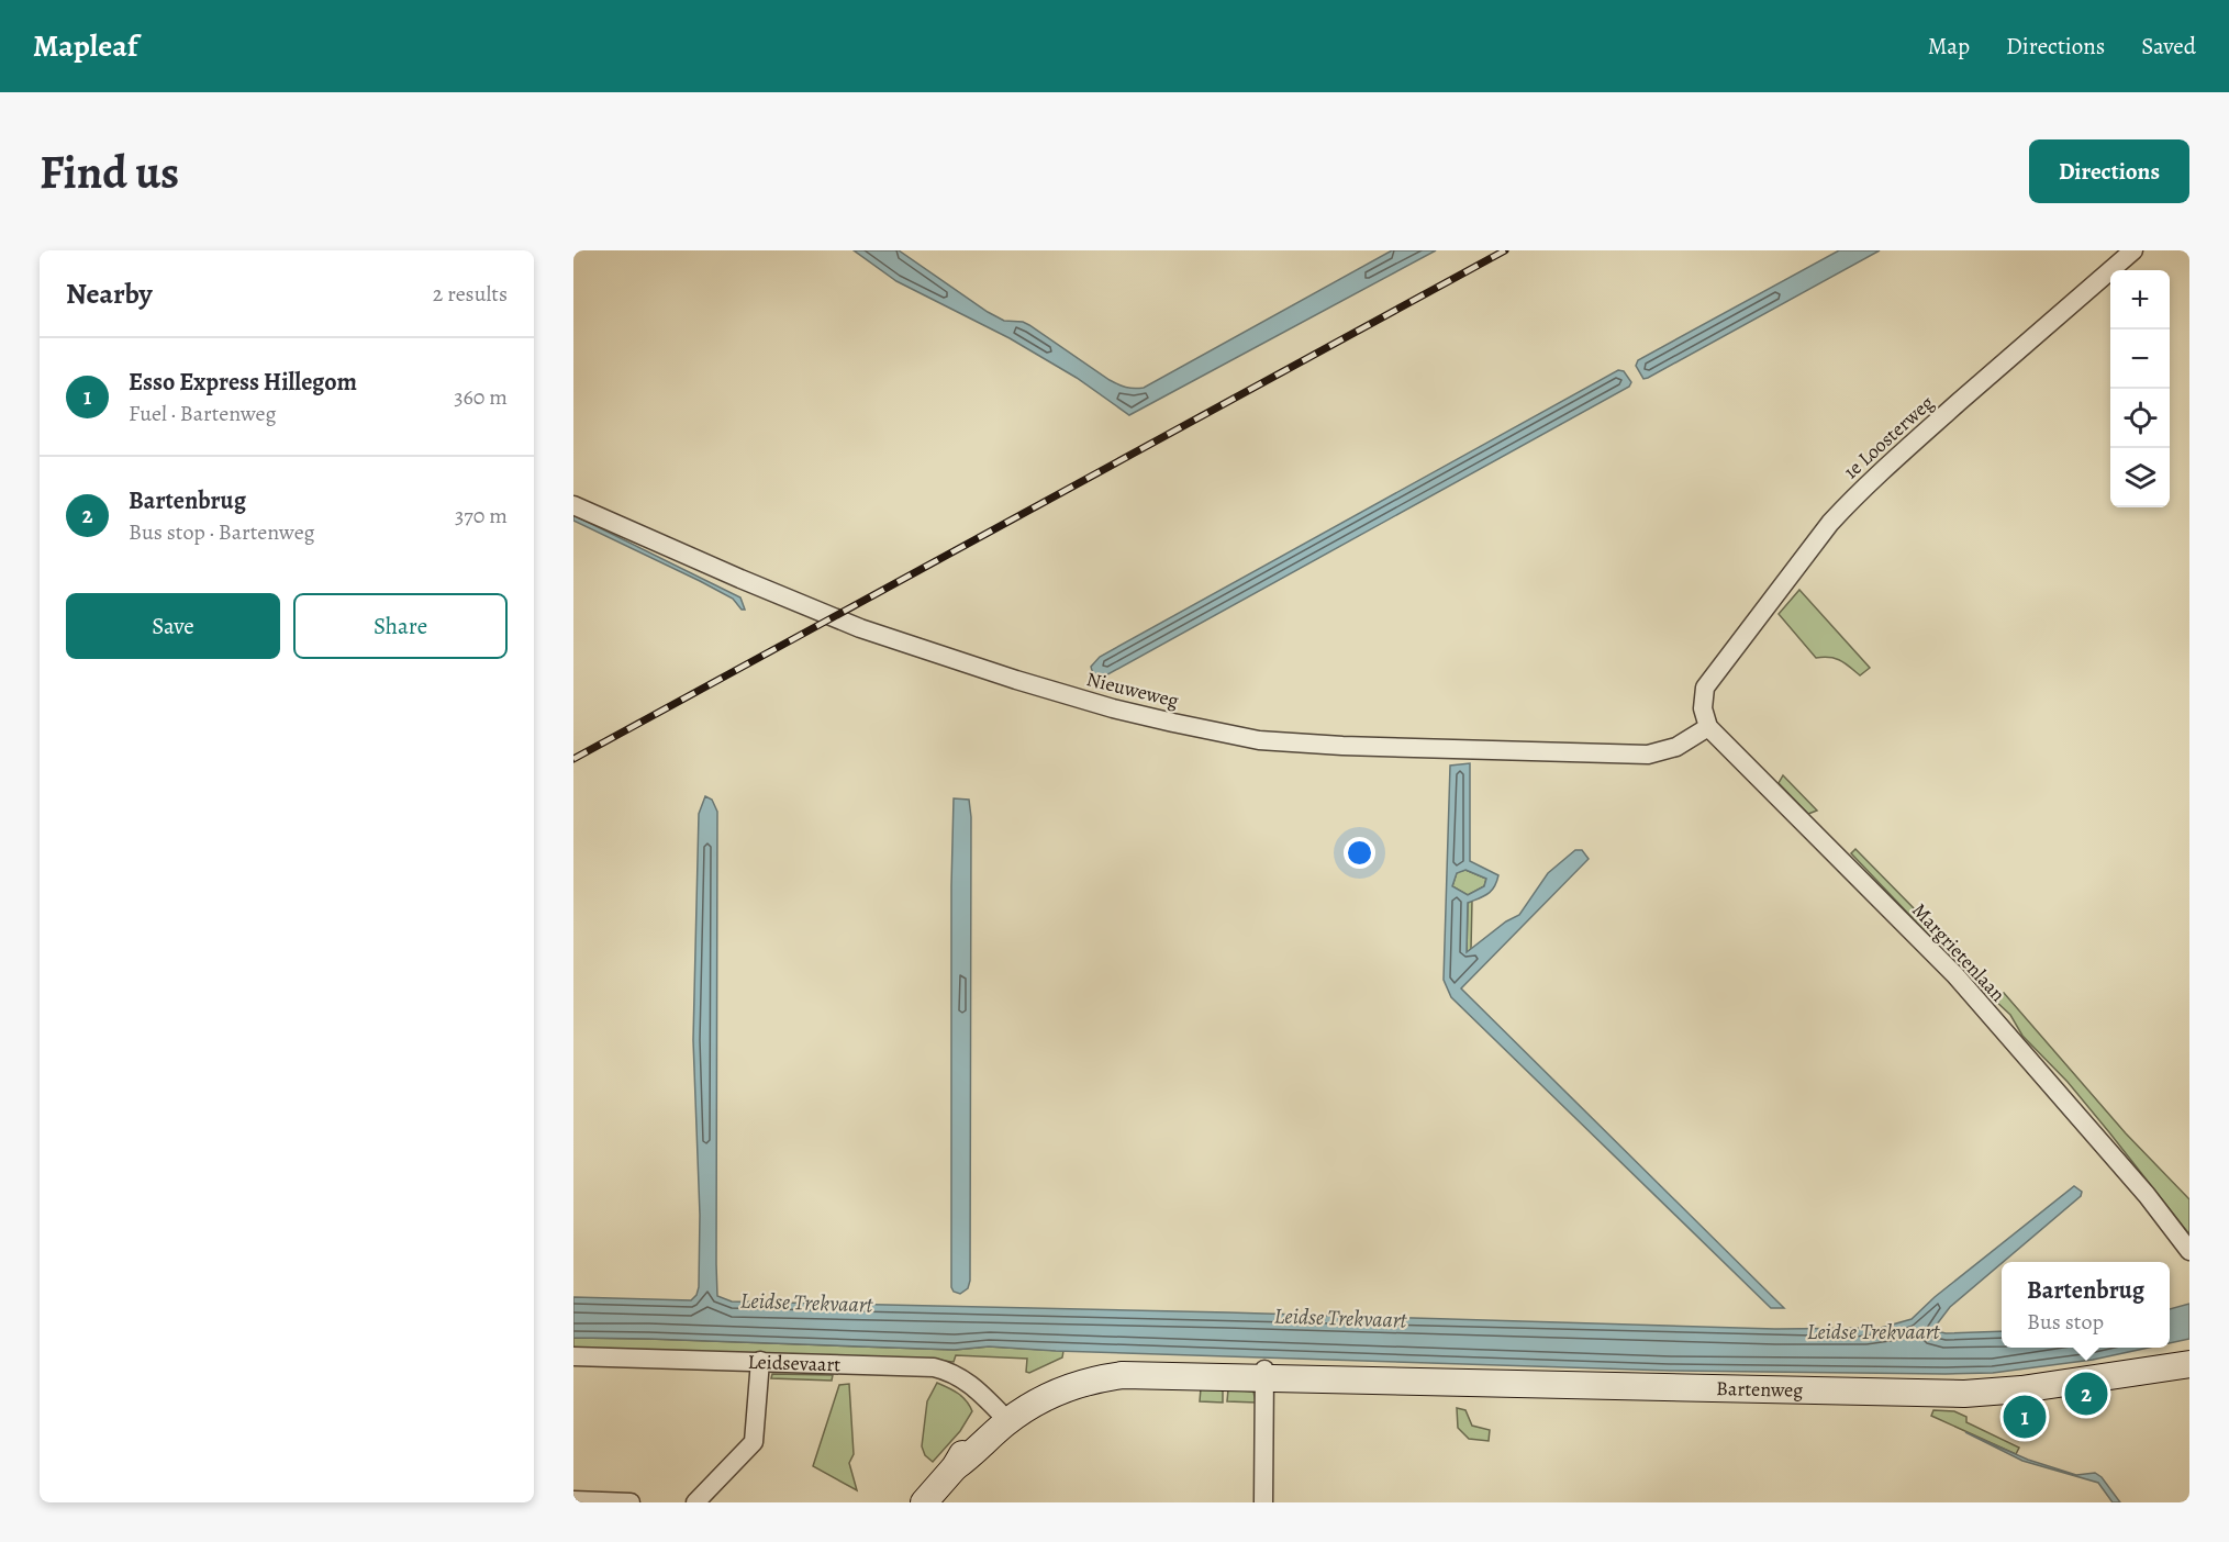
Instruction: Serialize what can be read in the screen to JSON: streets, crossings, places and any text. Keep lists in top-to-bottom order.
{
  "streets": {
    "main road": ["Bartenweg"],
    "street": [
      "1e Loosterweg",
      "Nieuweweg",
      "Margrietenlaan",
      "Leidsevaart"
    ]
  },
  "crossings": [
    ["1e Loosterweg", "Nieuweweg"],
    ["1e Loosterweg", "Margrietenlaan"],
    ["Nieuweweg", "Margrietenlaan"]
  ],
  "water": ["Leidse Trekvaart"],
  "page": {
    "header": "Mapleaf",
    "nav": ["Map", "Directions", "Saved"],
    "buttons": [
      "Directions",
      ["Save", "Share"]
    ],
    "title": "Find us",
    "heading": ["Nearby", "2 results"],
    "map_buttons": ["+", "−"],
    "list": [
      {
        "mark": "1",
        "name": "Esso Express Hillegom",
        "note": "Fuel · Bartenweg",
        "value": "360 m"
      },
      {
        "mark": "2",
        "name": "Bartenbrug",
        "note": "Bus stop · Bartenweg",
        "value": "370 m"
      }
    ],
    "popup": ["Bartenbrug", "Bus stop"],
    "pins": ["2", "1"]
  }
}
